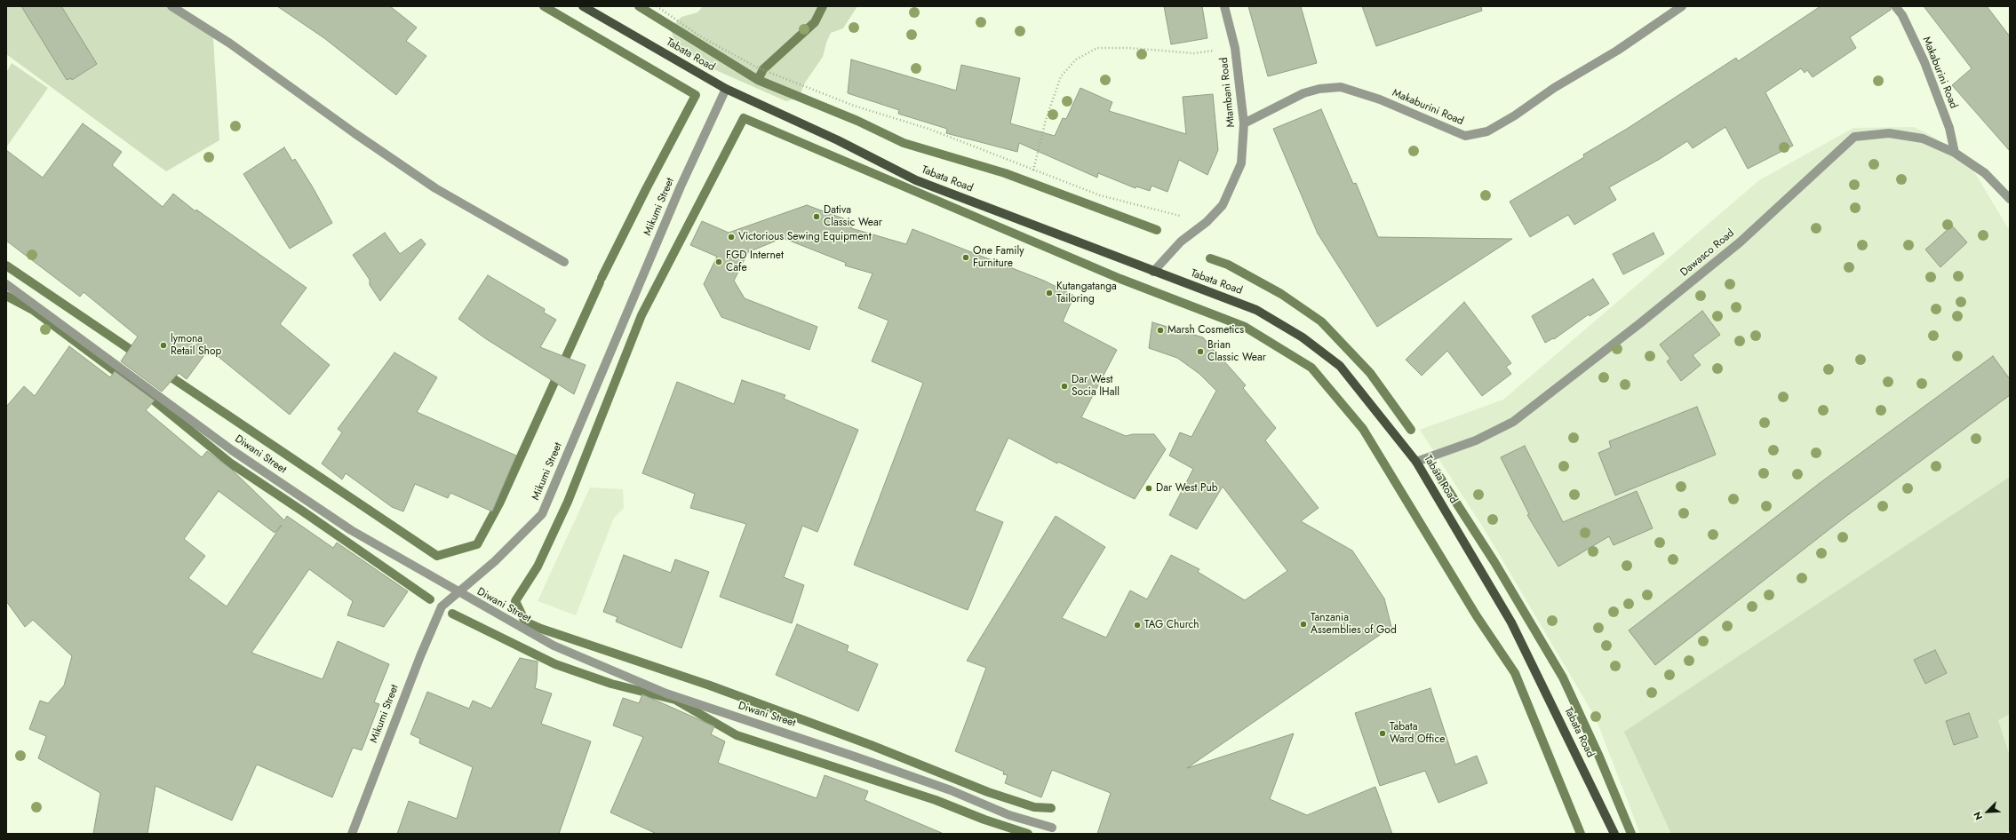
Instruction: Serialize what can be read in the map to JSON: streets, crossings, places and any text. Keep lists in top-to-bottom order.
{
  "streets": {
    "main road": ["Tabata Road"],
    "street": [
      "Makaburini Road",
      "Mtambani Road",
      "Mikumi Street",
      "Dawasco Road",
      "Diwani Street"
    ]
  },
  "crossings": [
    ["Tabata Road", "Mtambani Road"],
    ["Tabata Road", "Mikumi Street"],
    ["Tabata Road", "Dawasco Road"],
    ["Makaburini Road", "Mtambani Road"],
    ["Makaburini Road", "Dawasco Road"],
    ["Mikumi Street", "Diwani Street"]
  ],
  "places": [
    "Dativa Classic Wear",
    "Victorious Sewing Equipment",
    "One Family Furniture",
    "FGD Internet Cafe",
    "Kutangatanga Tailoring",
    "Marsh Cosmetics",
    "lymona Retail Shop",
    "Brian Classic Wear",
    "Dar West Socia lHall",
    "Dar West Pub",
    "Tanzania Assemblies of God",
    "TAG Church",
    "Tabata Ward Office"
  ],
  "north": "bottom left"
}
